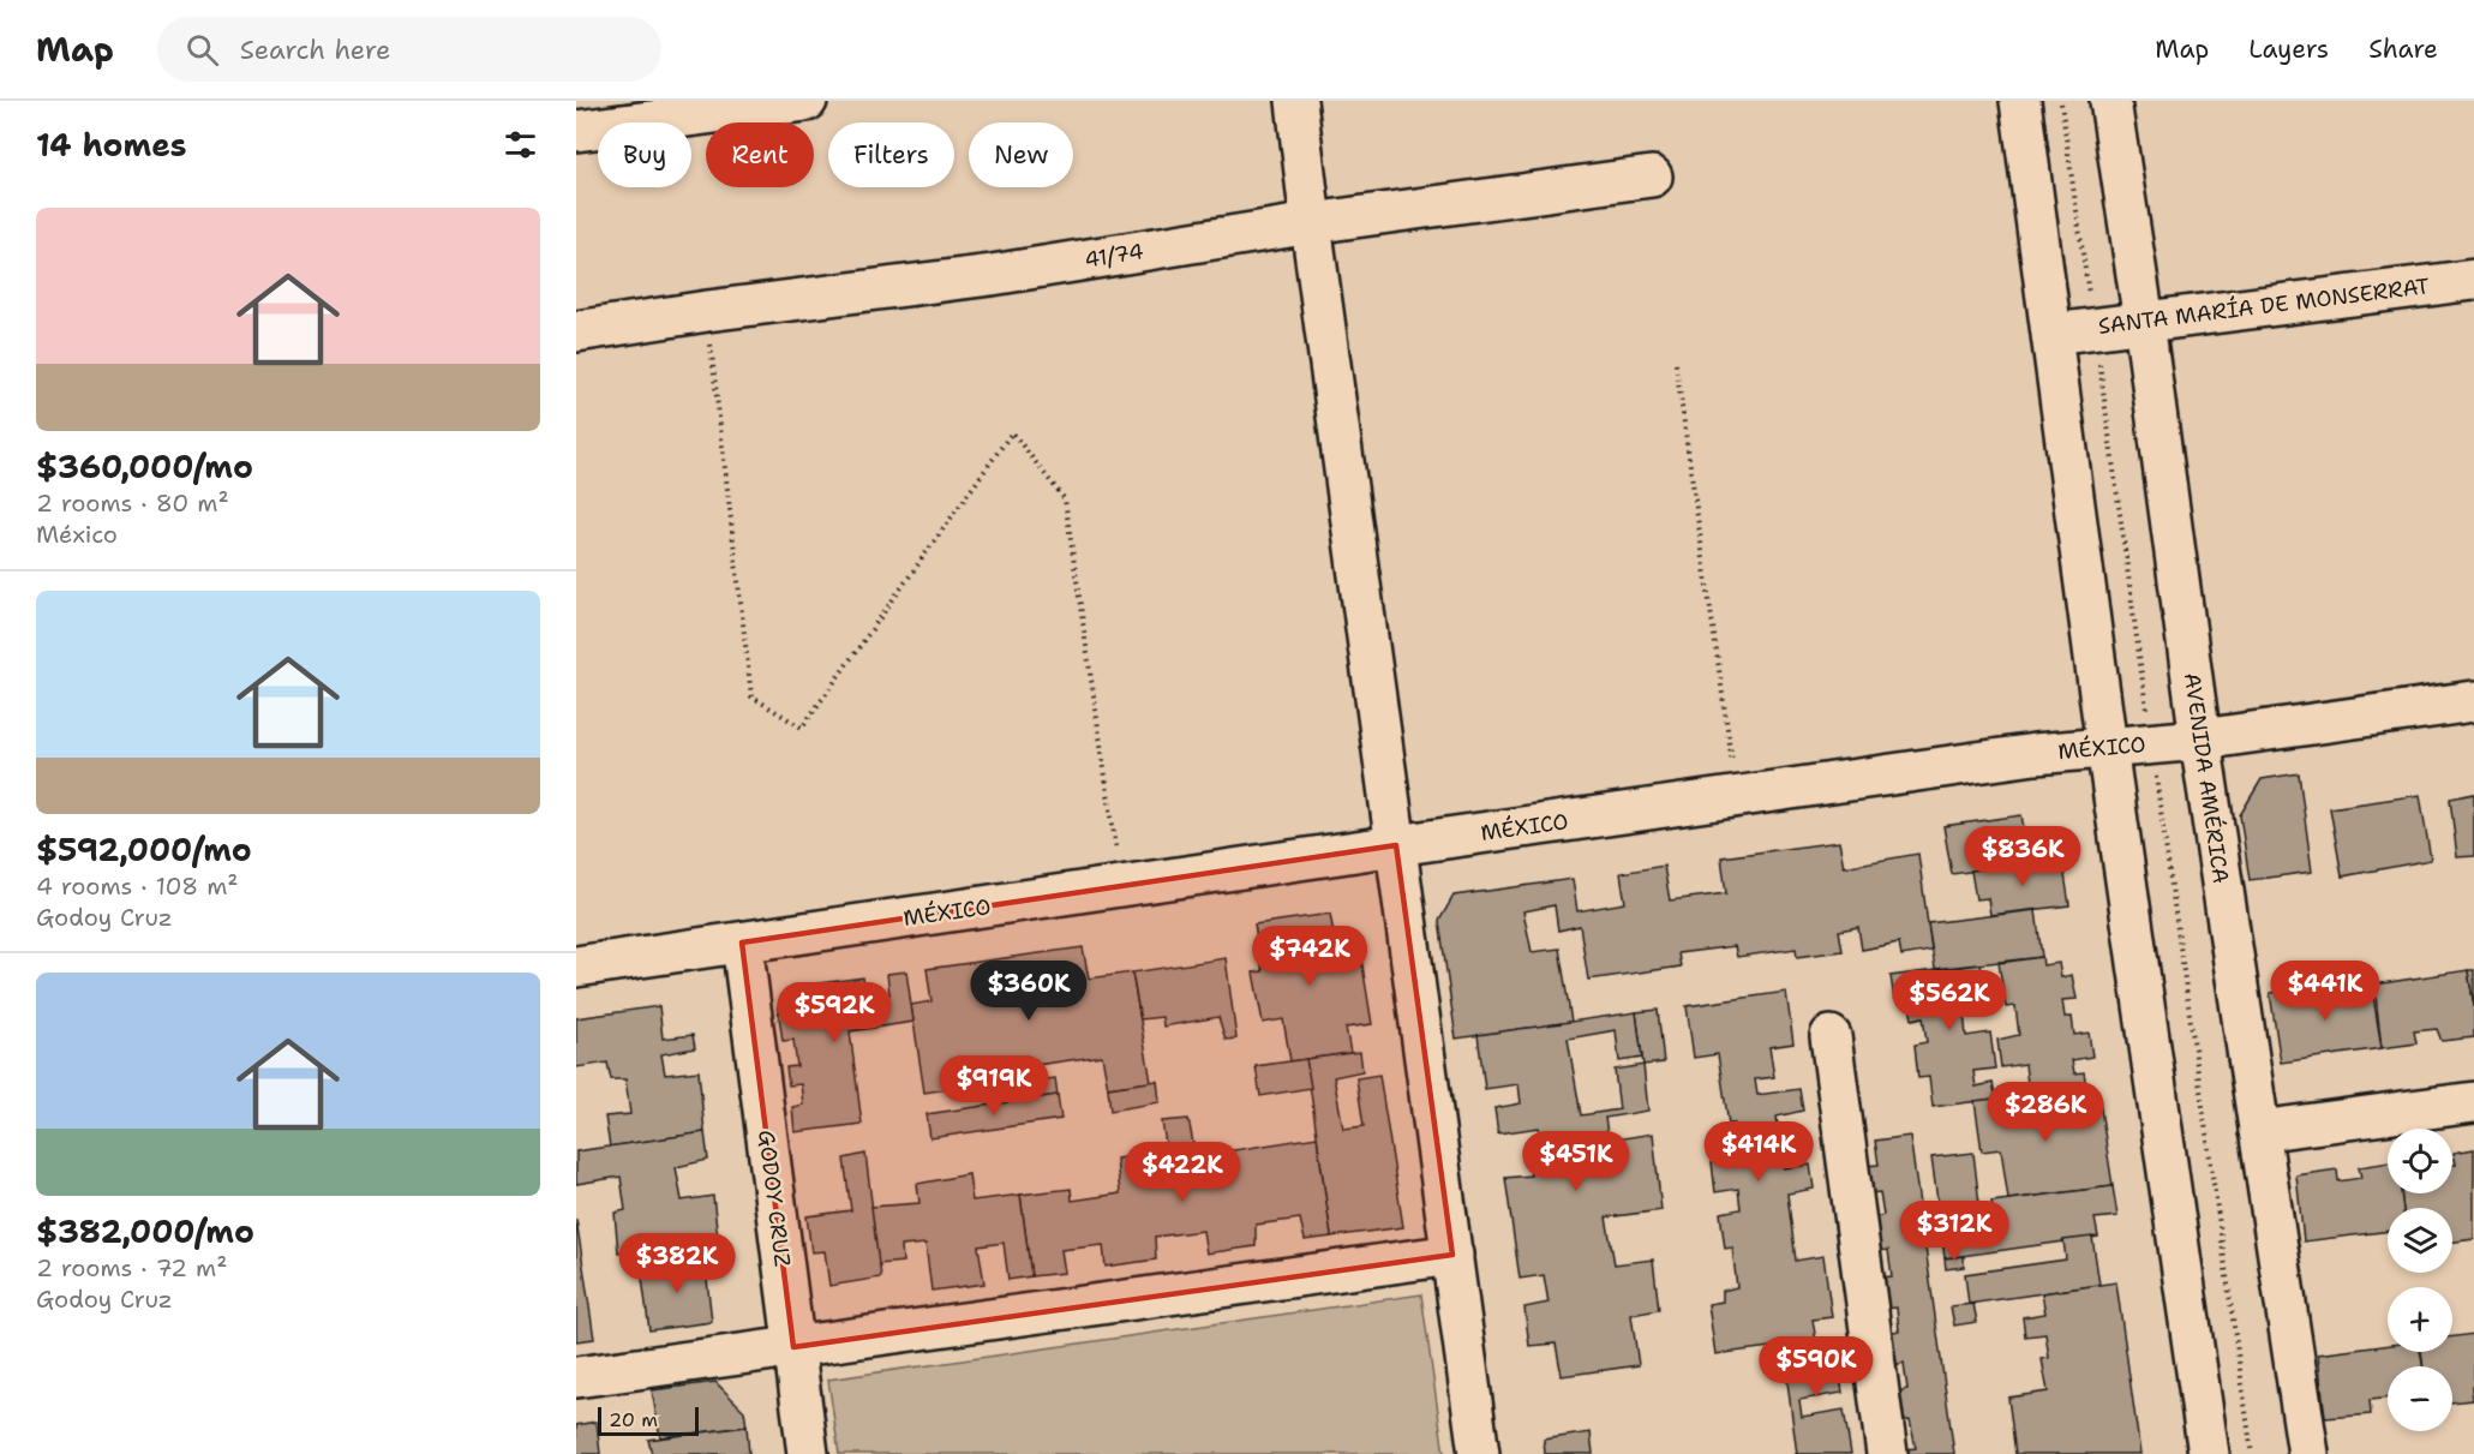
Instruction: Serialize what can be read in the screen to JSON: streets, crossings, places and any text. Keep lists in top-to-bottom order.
{
  "streets": {
    "street": [
      "41/74",
      "SANTA MARÍA DE MONSERRAT",
      "MÉXICO",
      "AVENIDA AMÉRICA",
      "GODOY CRUZ"
    ]
  },
  "crossings": [
    ["SANTA MARÍA DE MONSERRAT", "AVENIDA AMÉRICA"],
    ["MÉXICO", "AVENIDA AMÉRICA"],
    ["MÉXICO", "GODOY CRUZ"]
  ],
  "scale_bar": "20 m",
  "page": {
    "header": "Map",
    "search": "Search here",
    "nav": ["Map", "Layers", "Share"],
    "heading": "14 homes",
    "chip": [
      "Buy",
      "Rent",
      "Filters",
      "New"
    ],
    "list": [
      {
        "name": "$360,000/mo",
        "note": "2 rooms · 80 m² · México"
      },
      {
        "name": "$592,000/mo",
        "note": "4 rooms · 108 m² · Godoy Cruz"
      },
      {
        "name": "$382,000/mo",
        "note": "2 rooms · 72 m² · Godoy Cruz"
      }
    ],
    "price": [
      "$836K",
      "$742K",
      "$360K",
      "$441K",
      "$562K",
      "$592K",
      "$919K",
      "$286K",
      "$414K",
      "$451K",
      "$422K",
      "$312K",
      "$382K",
      "$590K"
    ],
    "map_buttons": ["+", "−"],
    "scale": "20 m"
  }
}
